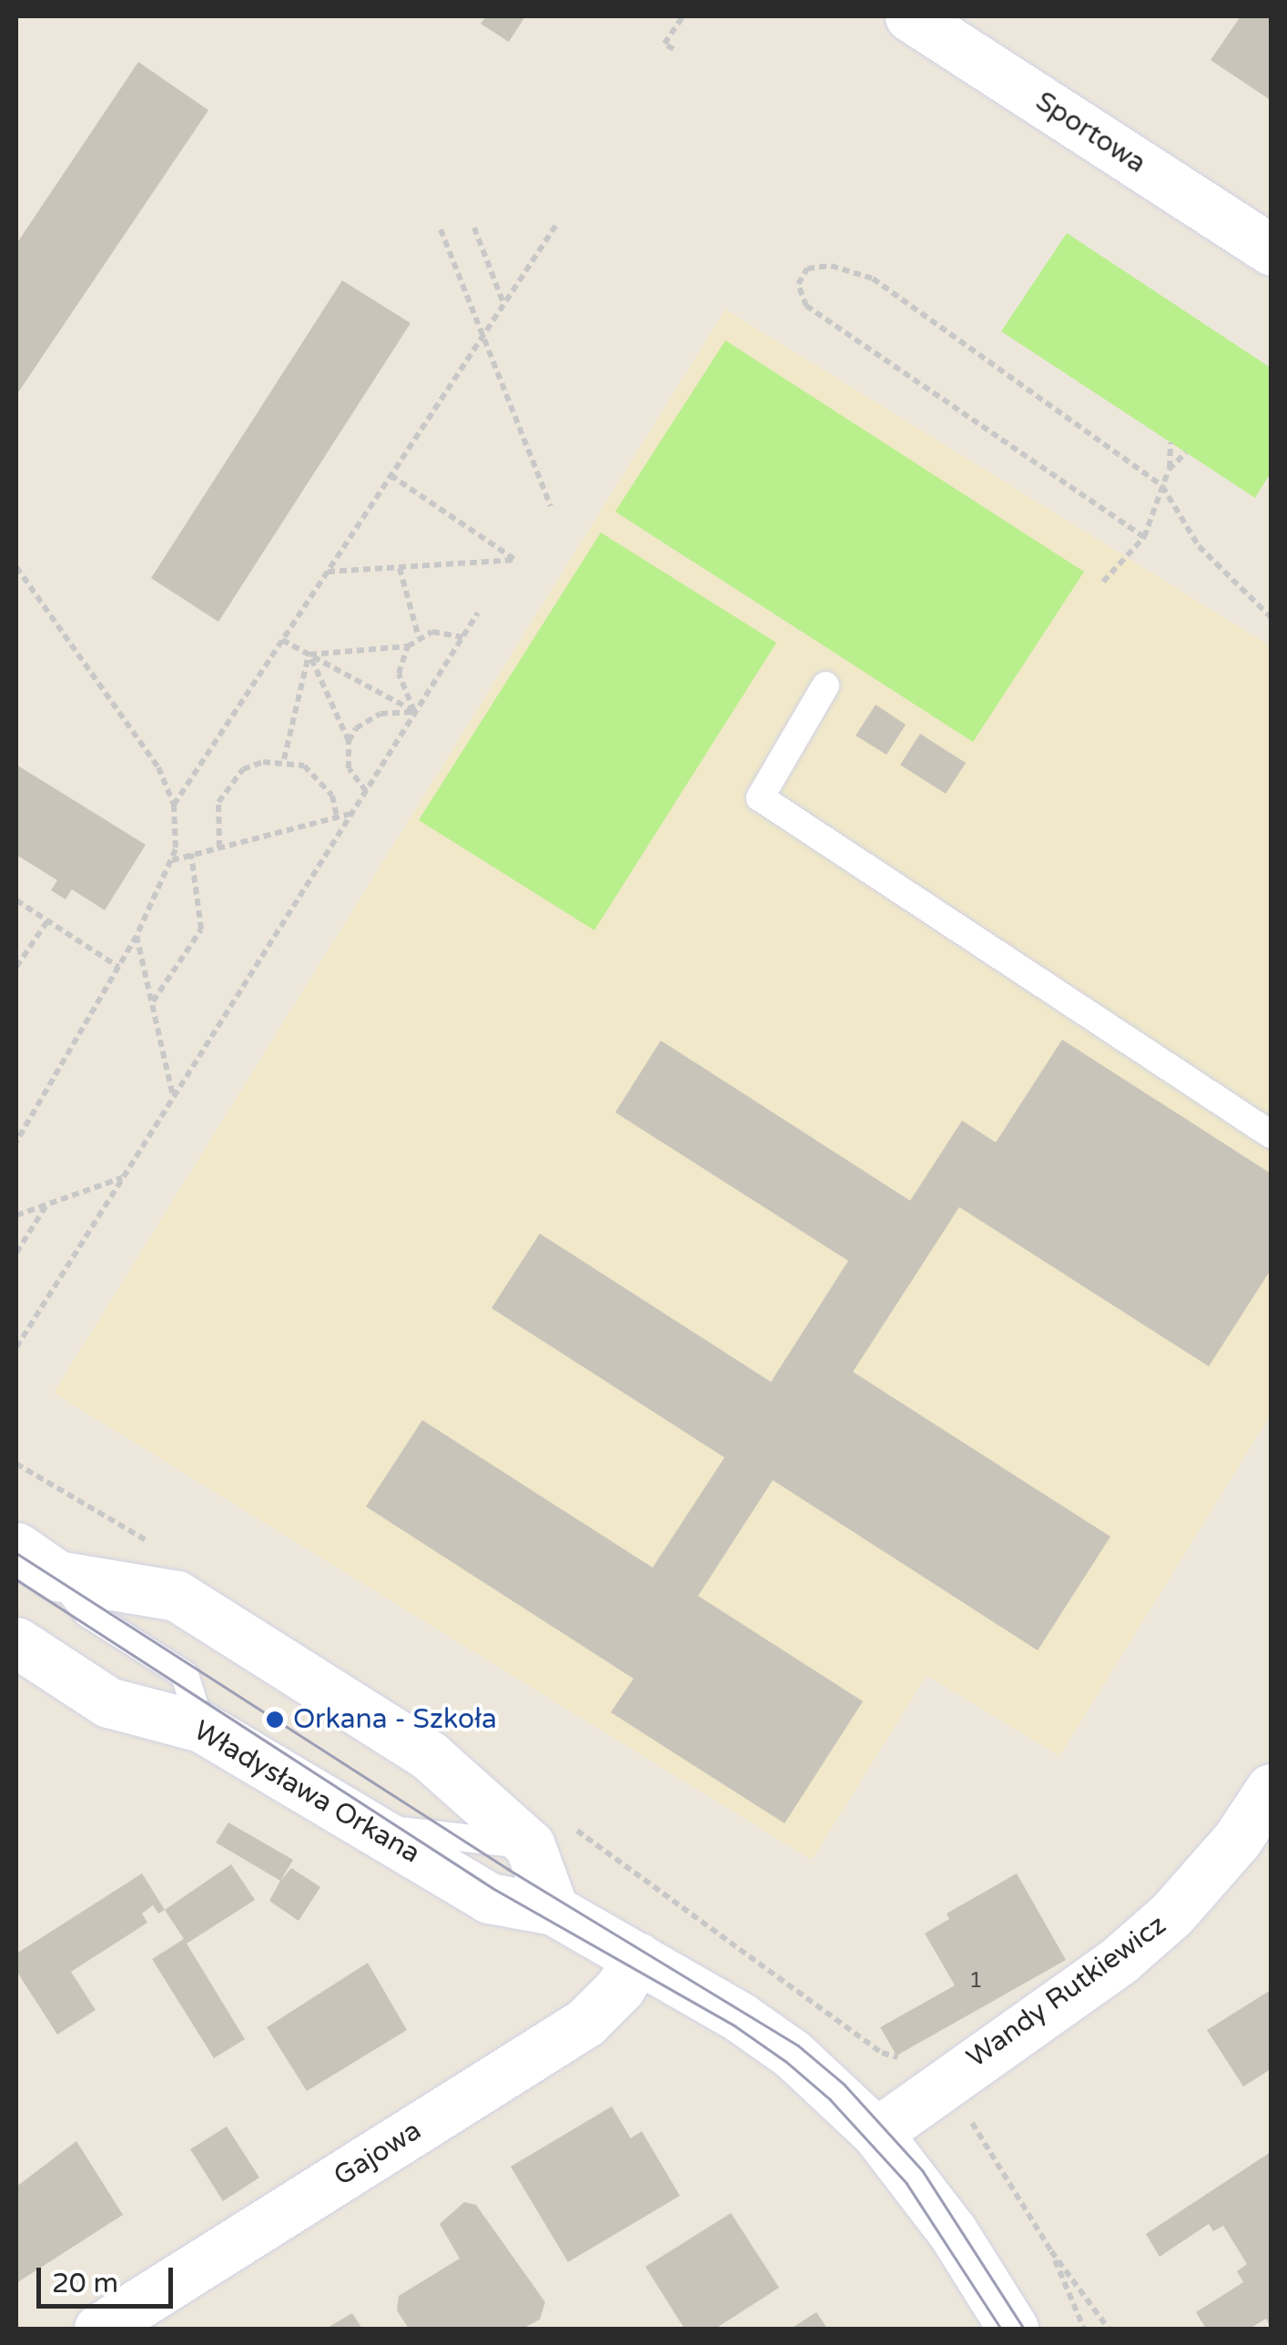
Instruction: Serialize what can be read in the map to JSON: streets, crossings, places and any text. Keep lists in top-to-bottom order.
{
  "streets": {
    "street": [
      "Sportowa",
      "Władysława Orkana",
      "Wandy Rutkiewicz",
      "Gajowa"
    ]
  },
  "crossings": [
    ["Władysława Orkana", "Wandy Rutkiewicz"],
    ["Władysława Orkana", "Gajowa"]
  ],
  "places": ["Orkana - Szkoła"],
  "house_numbers": ["1"],
  "scale_bar": "20 m"
}
